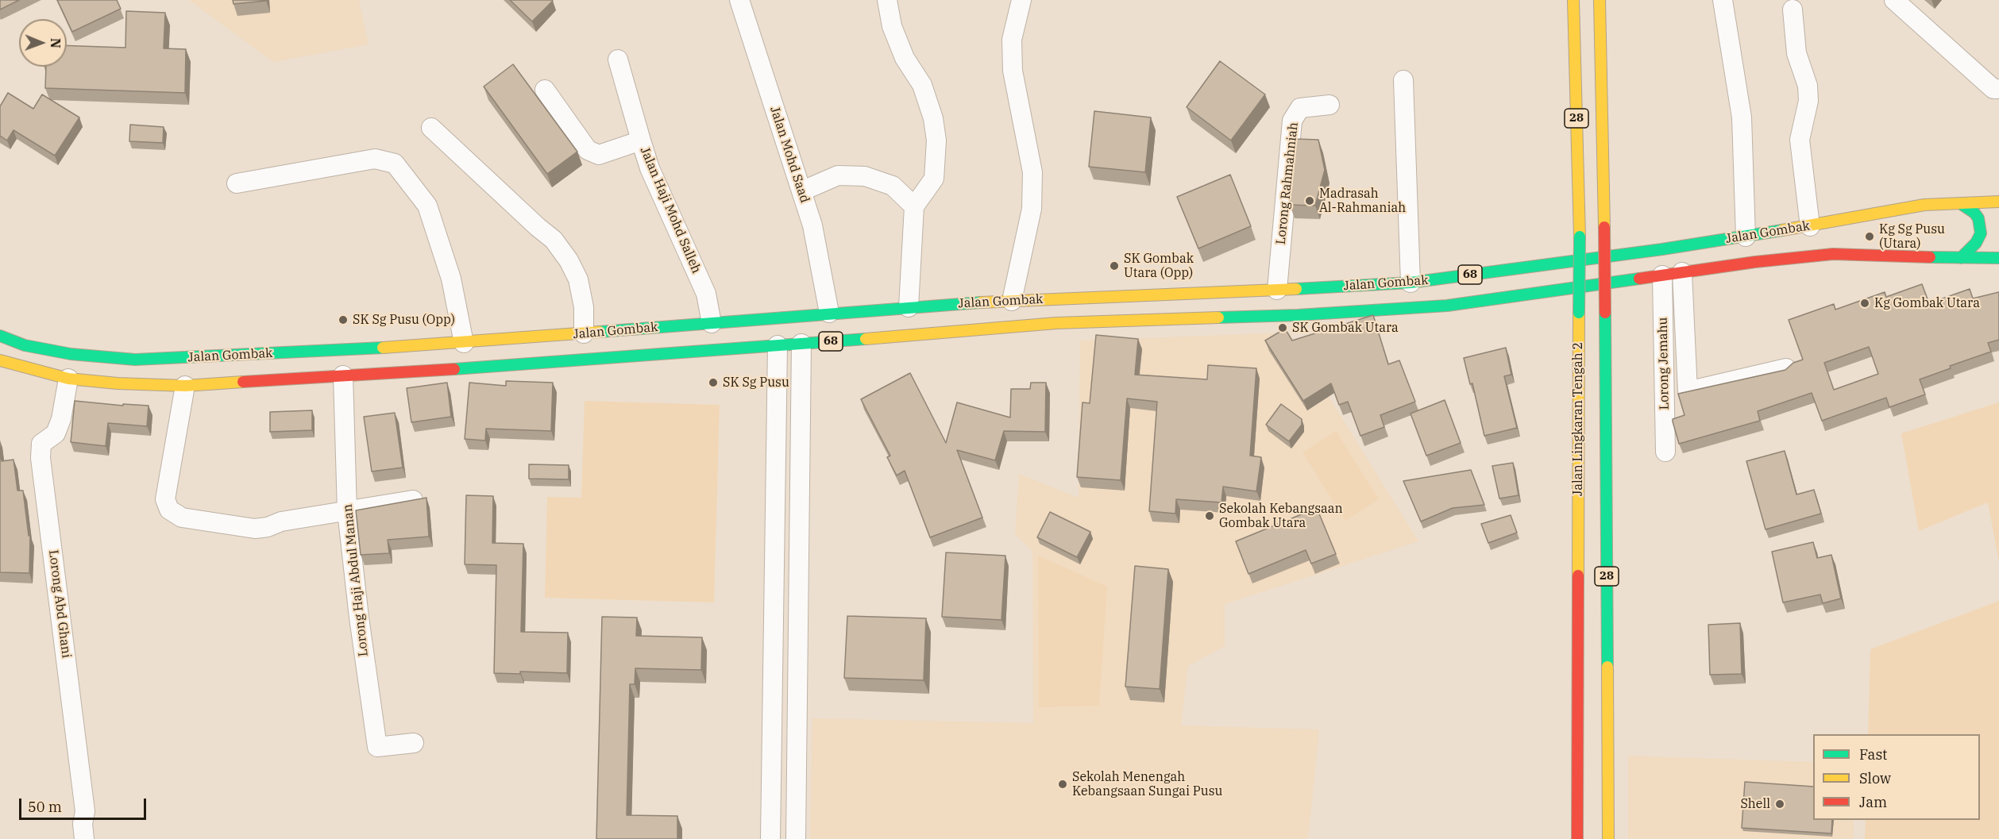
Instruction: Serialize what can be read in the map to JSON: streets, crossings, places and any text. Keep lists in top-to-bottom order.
{
  "streets": {
    "main road": [
      "28",
      "Jalan Gombak",
      "68",
      "Jalan Lingkaran Tengah 2"
    ],
    "street": [
      "Jalan Mohd Saad",
      "Lorong Rahmahniah",
      "Jalan Haji Mohd Salleh",
      "Lorong Jemahu",
      "Lorong Haji Abdul Manan",
      "Lorong Abd Ghani"
    ]
  },
  "crossings": [
    ["Jalan Mohd Saad", "Jalan Gombak"],
    ["Lorong Rahmahniah", "Jalan Gombak"],
    ["Jalan Haji Mohd Salleh", "Jalan Gombak"],
    ["Jalan Gombak", "Lorong Jemahu"],
    ["Jalan Gombak", "Lorong Haji Abdul Manan"],
    ["Jalan Gombak", "Lorong Abd Ghani"]
  ],
  "places": [
    "Madrasah Al-Rahmaniah",
    "Kg Sg Pusu (Utara)",
    "SK Gombak Utara (Opp)",
    "Kg Gombak Utara",
    "SK Sg Pusu (Opp)",
    "SK Gombak Utara",
    "SK Sg Pusu",
    "Sekolah Kebangsaan Gombak Utara",
    "Sekolah Menengah Kebangsaan Sungai Pusu",
    "Shell"
  ],
  "legend": ["Fast", "Slow", "Jam"],
  "scale_bar": "50 m",
  "north": "right"
}
